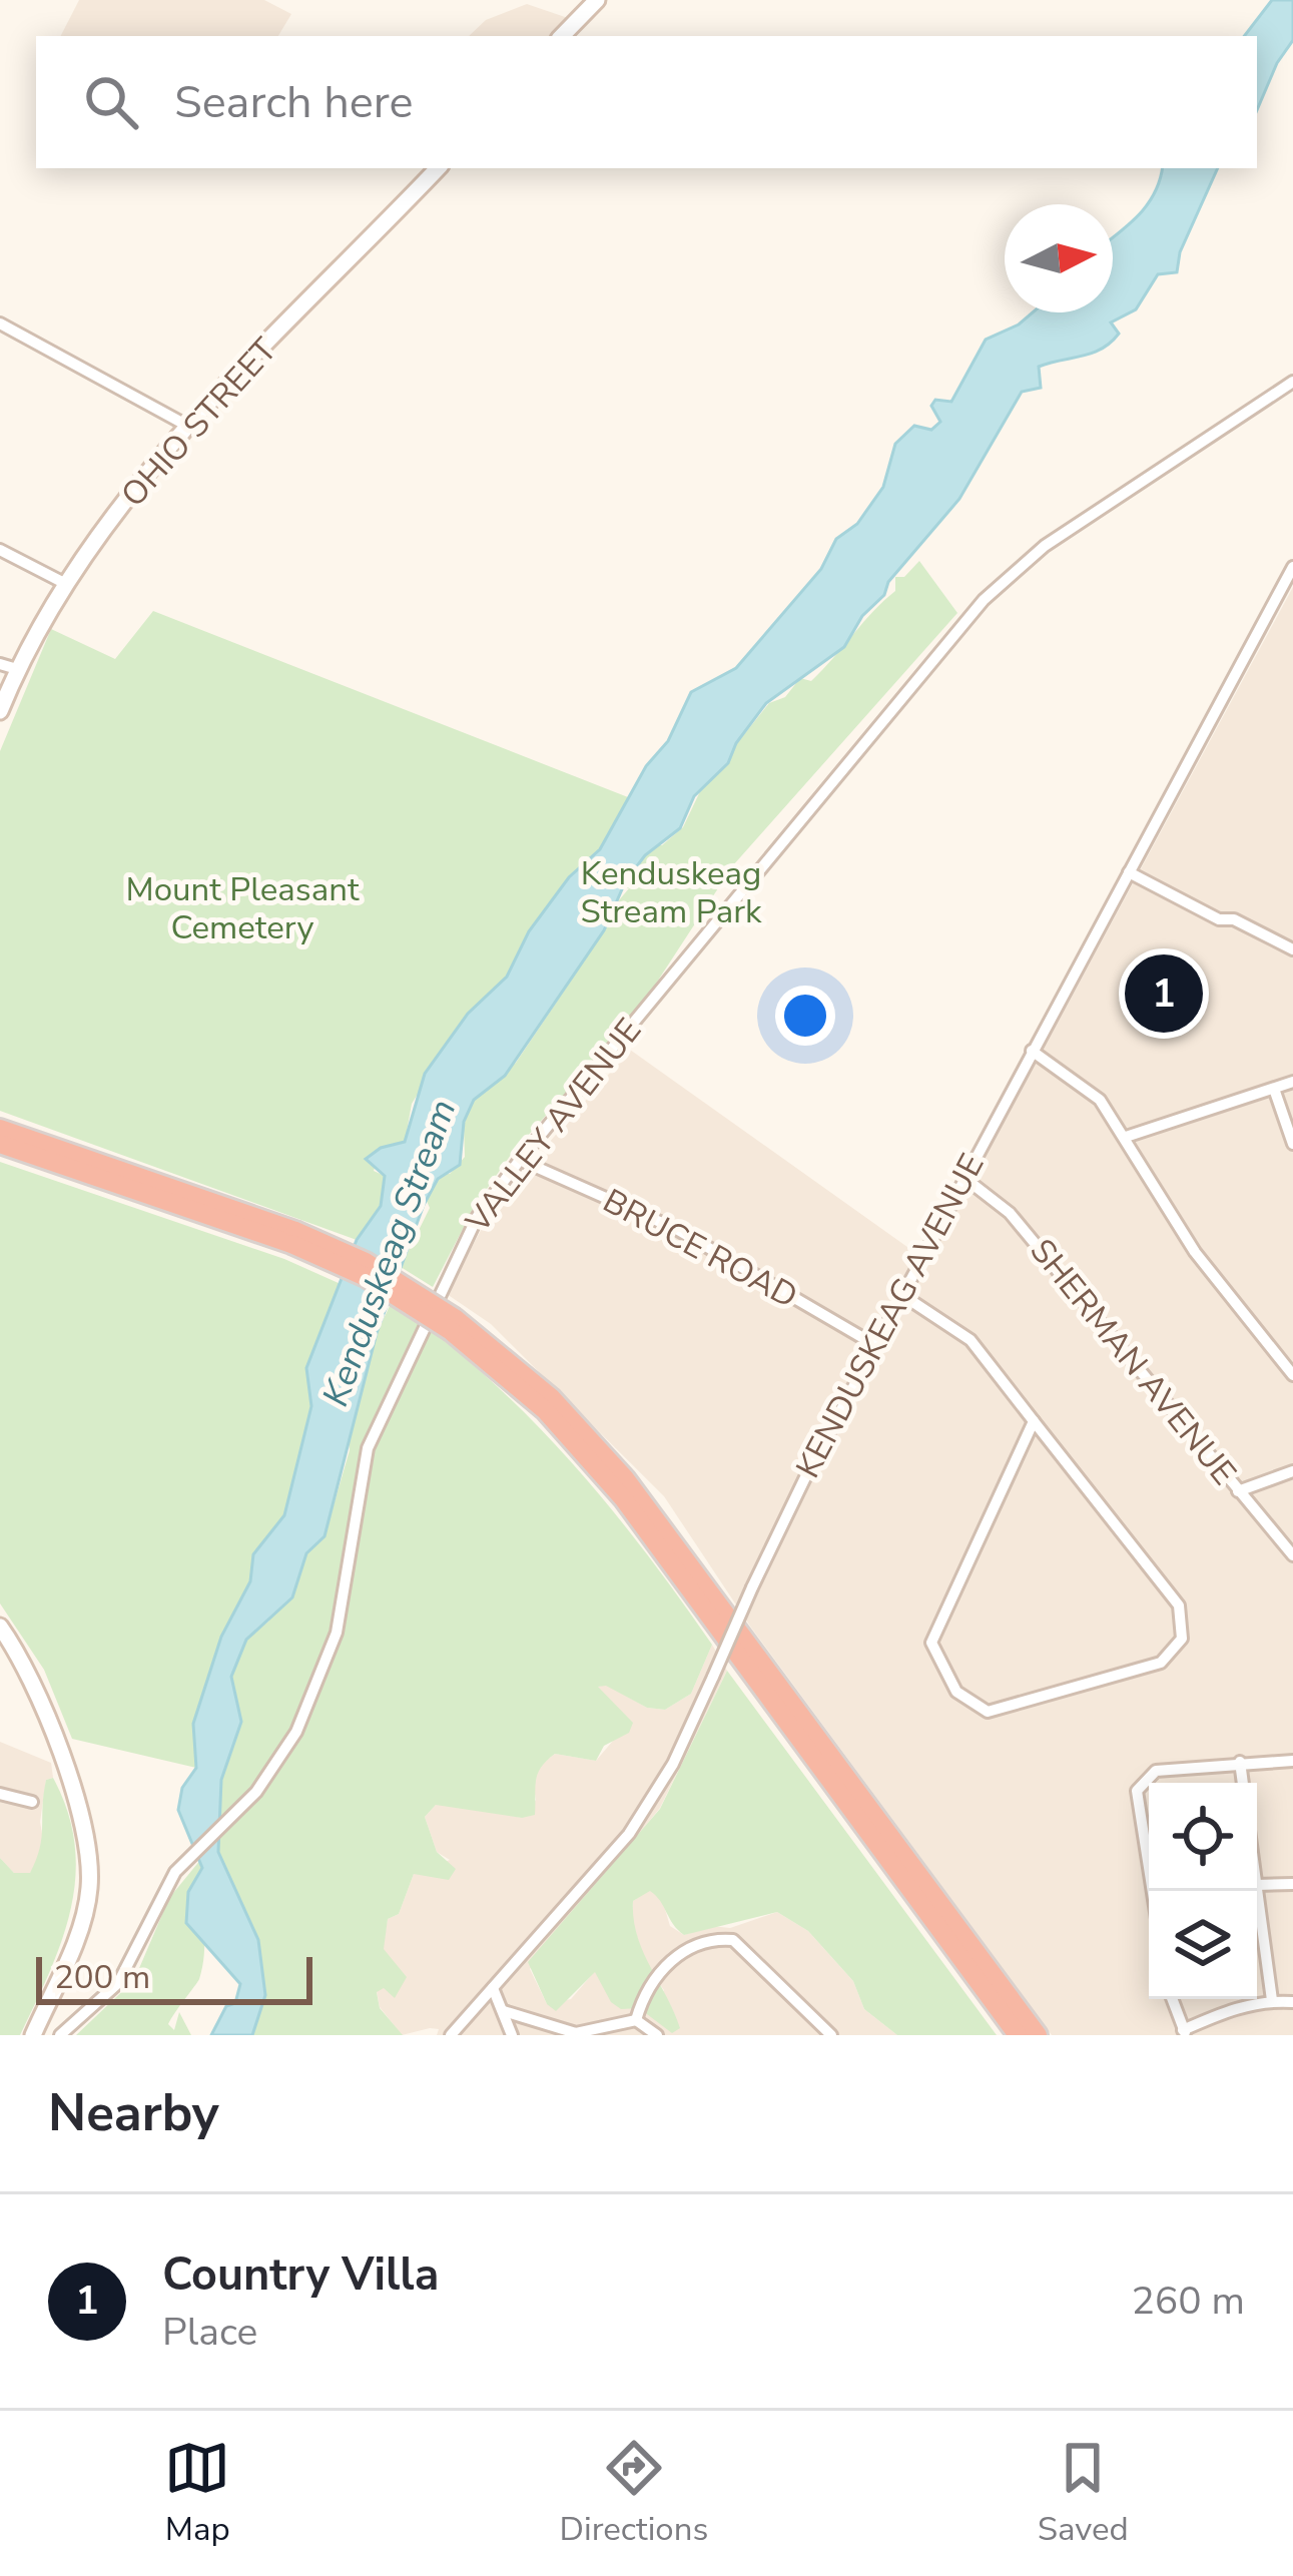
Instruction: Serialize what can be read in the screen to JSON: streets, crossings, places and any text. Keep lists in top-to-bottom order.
{
  "streets": {
    "street": [
      "OHIO STREET",
      "VALLEY AVENUE",
      "BRUCE ROAD",
      "KENDUSKEAG AVENUE",
      "SHERMAN AVENUE"
    ]
  },
  "crossings": [
    ["VALLEY AVENUE", "BRUCE ROAD"],
    ["BRUCE ROAD", "KENDUSKEAG AVENUE"],
    ["KENDUSKEAG AVENUE", "SHERMAN AVENUE"]
  ],
  "water": ["Kenduskeag Stream"],
  "parks": ["Kenduskeag Stream Park", "Mount Pleasant Cemetery"],
  "scale_bar": "200 m",
  "north": "right",
  "page": {
    "search": "Search here",
    "pins": "1",
    "scale": "200 m",
    "heading": "Nearby",
    "list": [
      {
        "mark": "1",
        "name": "Country Villa",
        "note": "Place",
        "value": "260 m"
      }
    ],
    "nav": ["Map", "Directions", "Saved"]
  }
}
